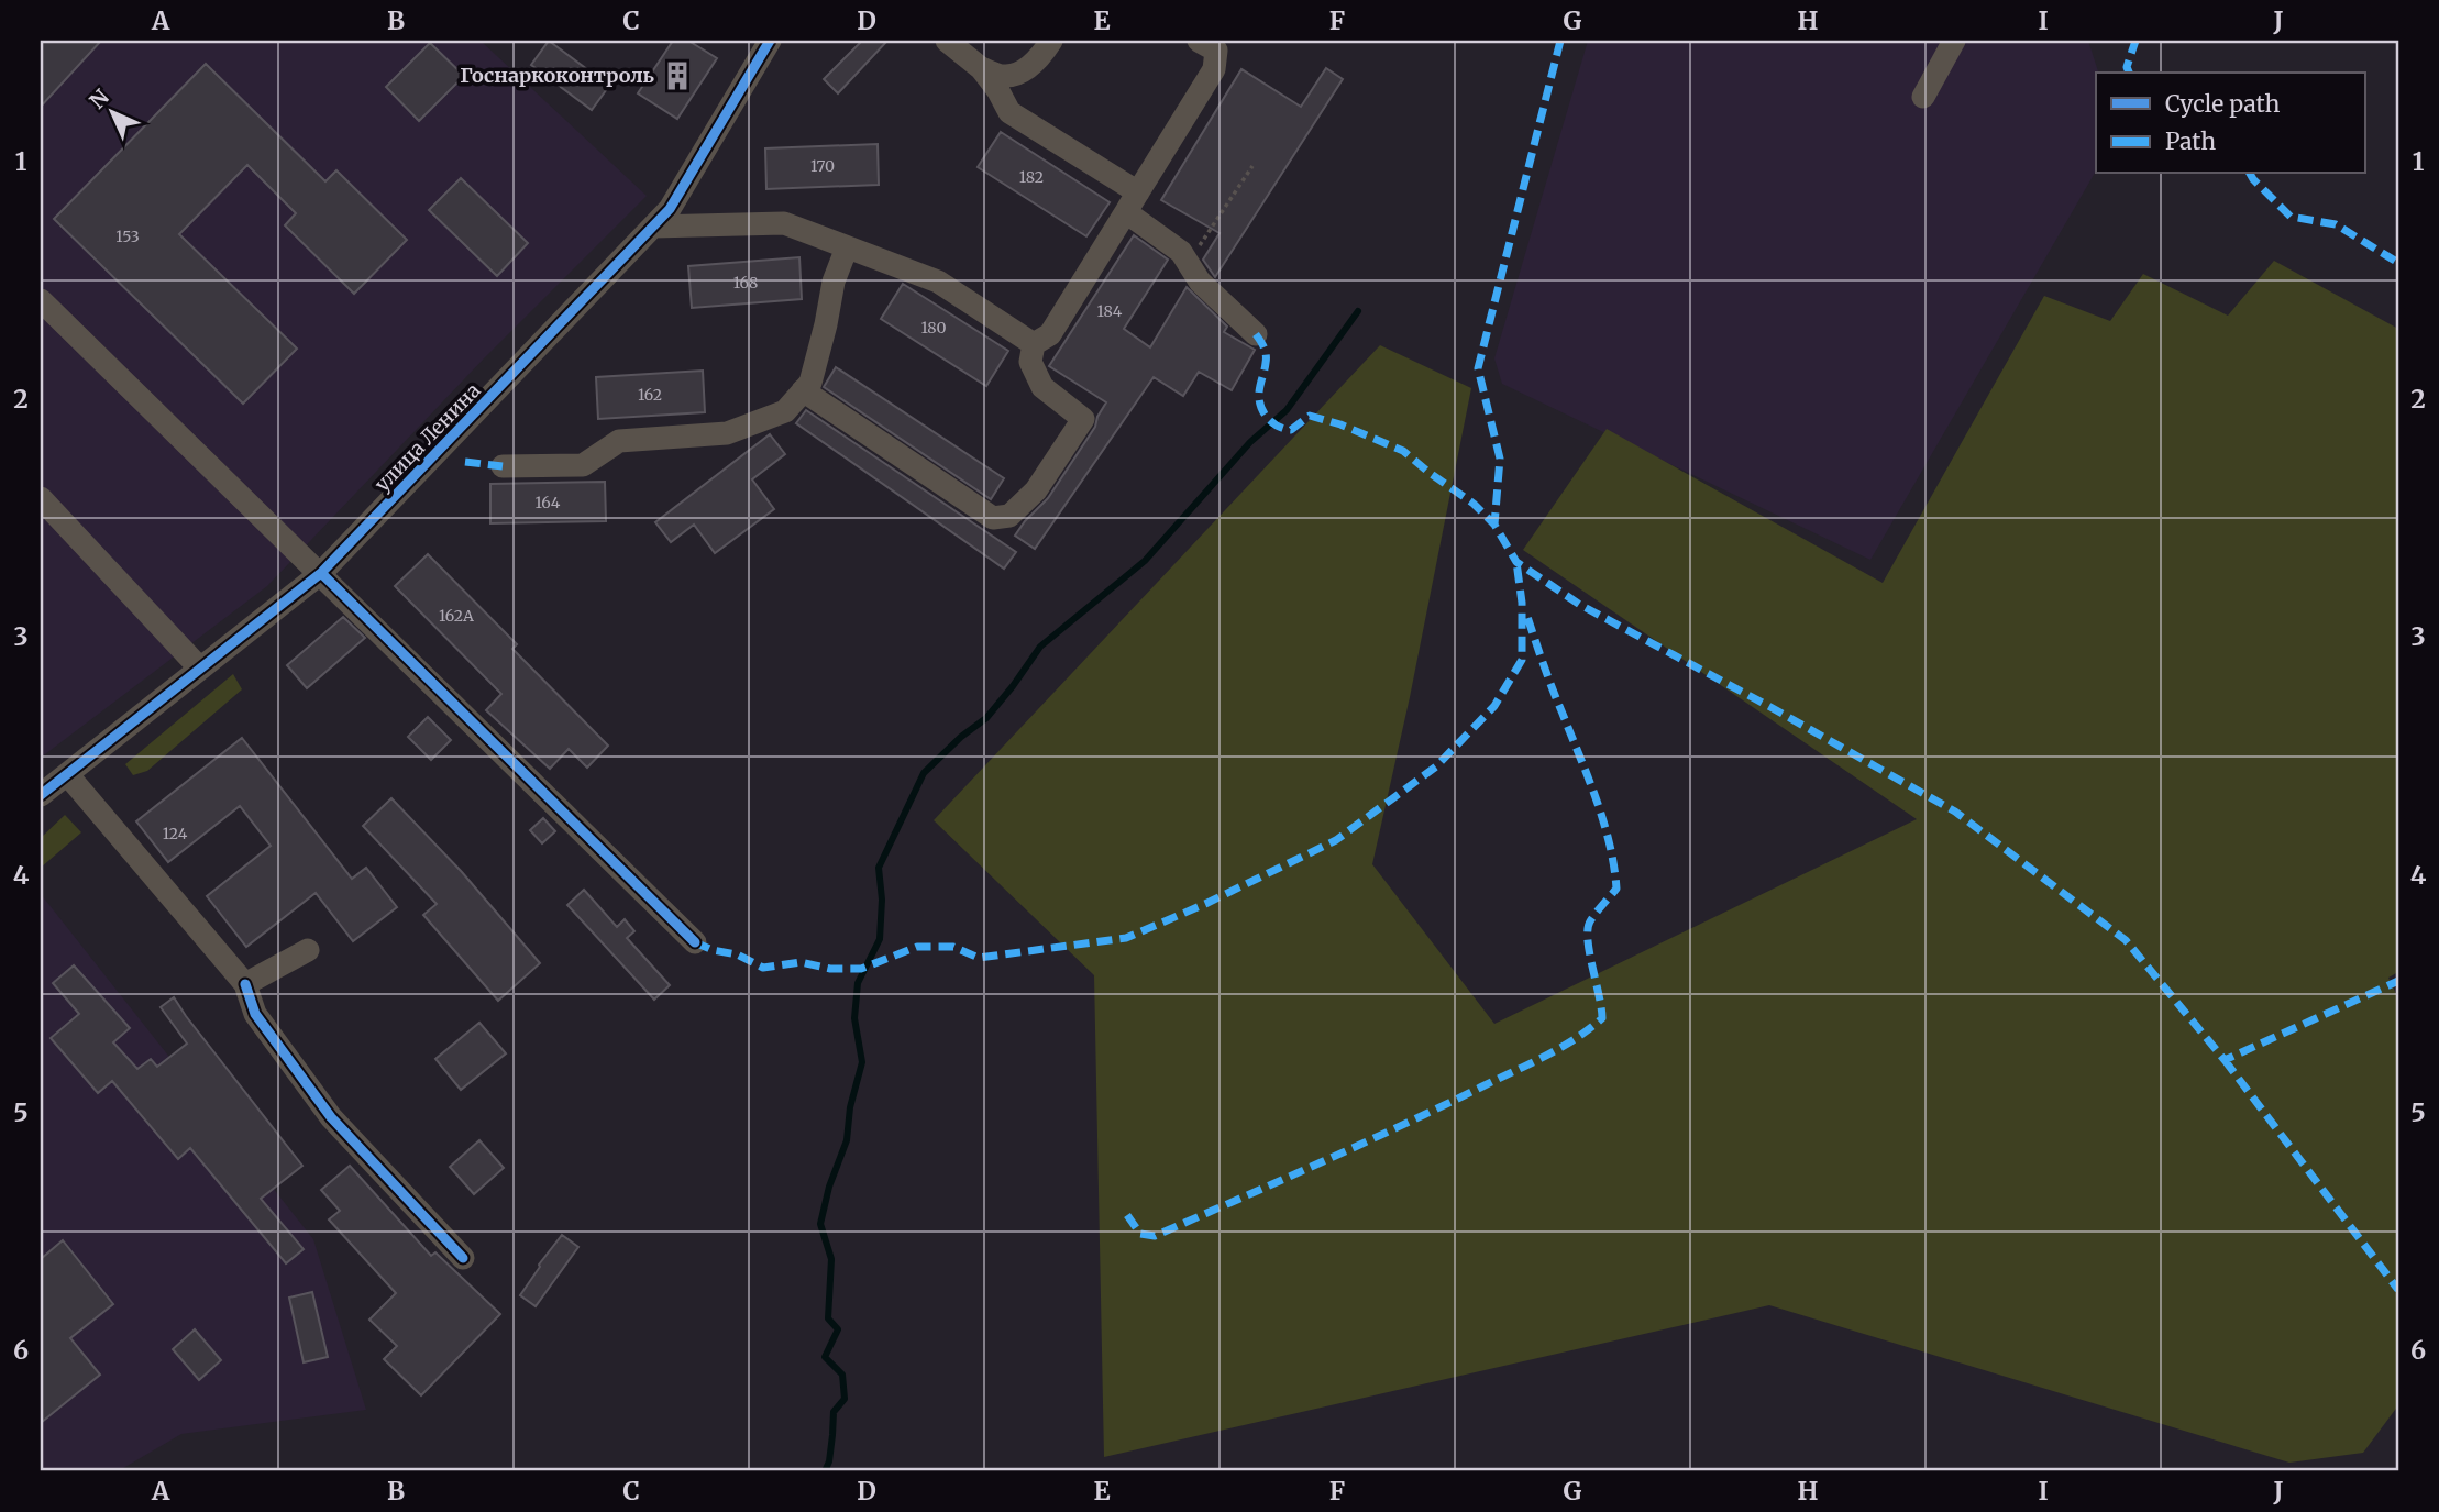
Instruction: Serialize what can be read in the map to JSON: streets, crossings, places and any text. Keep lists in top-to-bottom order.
{
  "streets": {
    "street": ["улица Ленина"]
  },
  "places": {
    "building": ["Госнаркоконтроль"]
  },
  "house_numbers": [
    "170",
    "182",
    "153",
    "168",
    "184",
    "180",
    "162",
    "164",
    "162А",
    "124"
  ],
  "legend": ["Cycle path", "Path"],
  "north": "top left",
  "grid": {
    "columns": [
      "A",
      "B",
      "C",
      "D",
      "E",
      "F",
      "G",
      "H",
      "I",
      "J"
    ],
    "rows": [
      "1",
      "2",
      "3",
      "4",
      "5",
      "6"
    ]
  }
}
